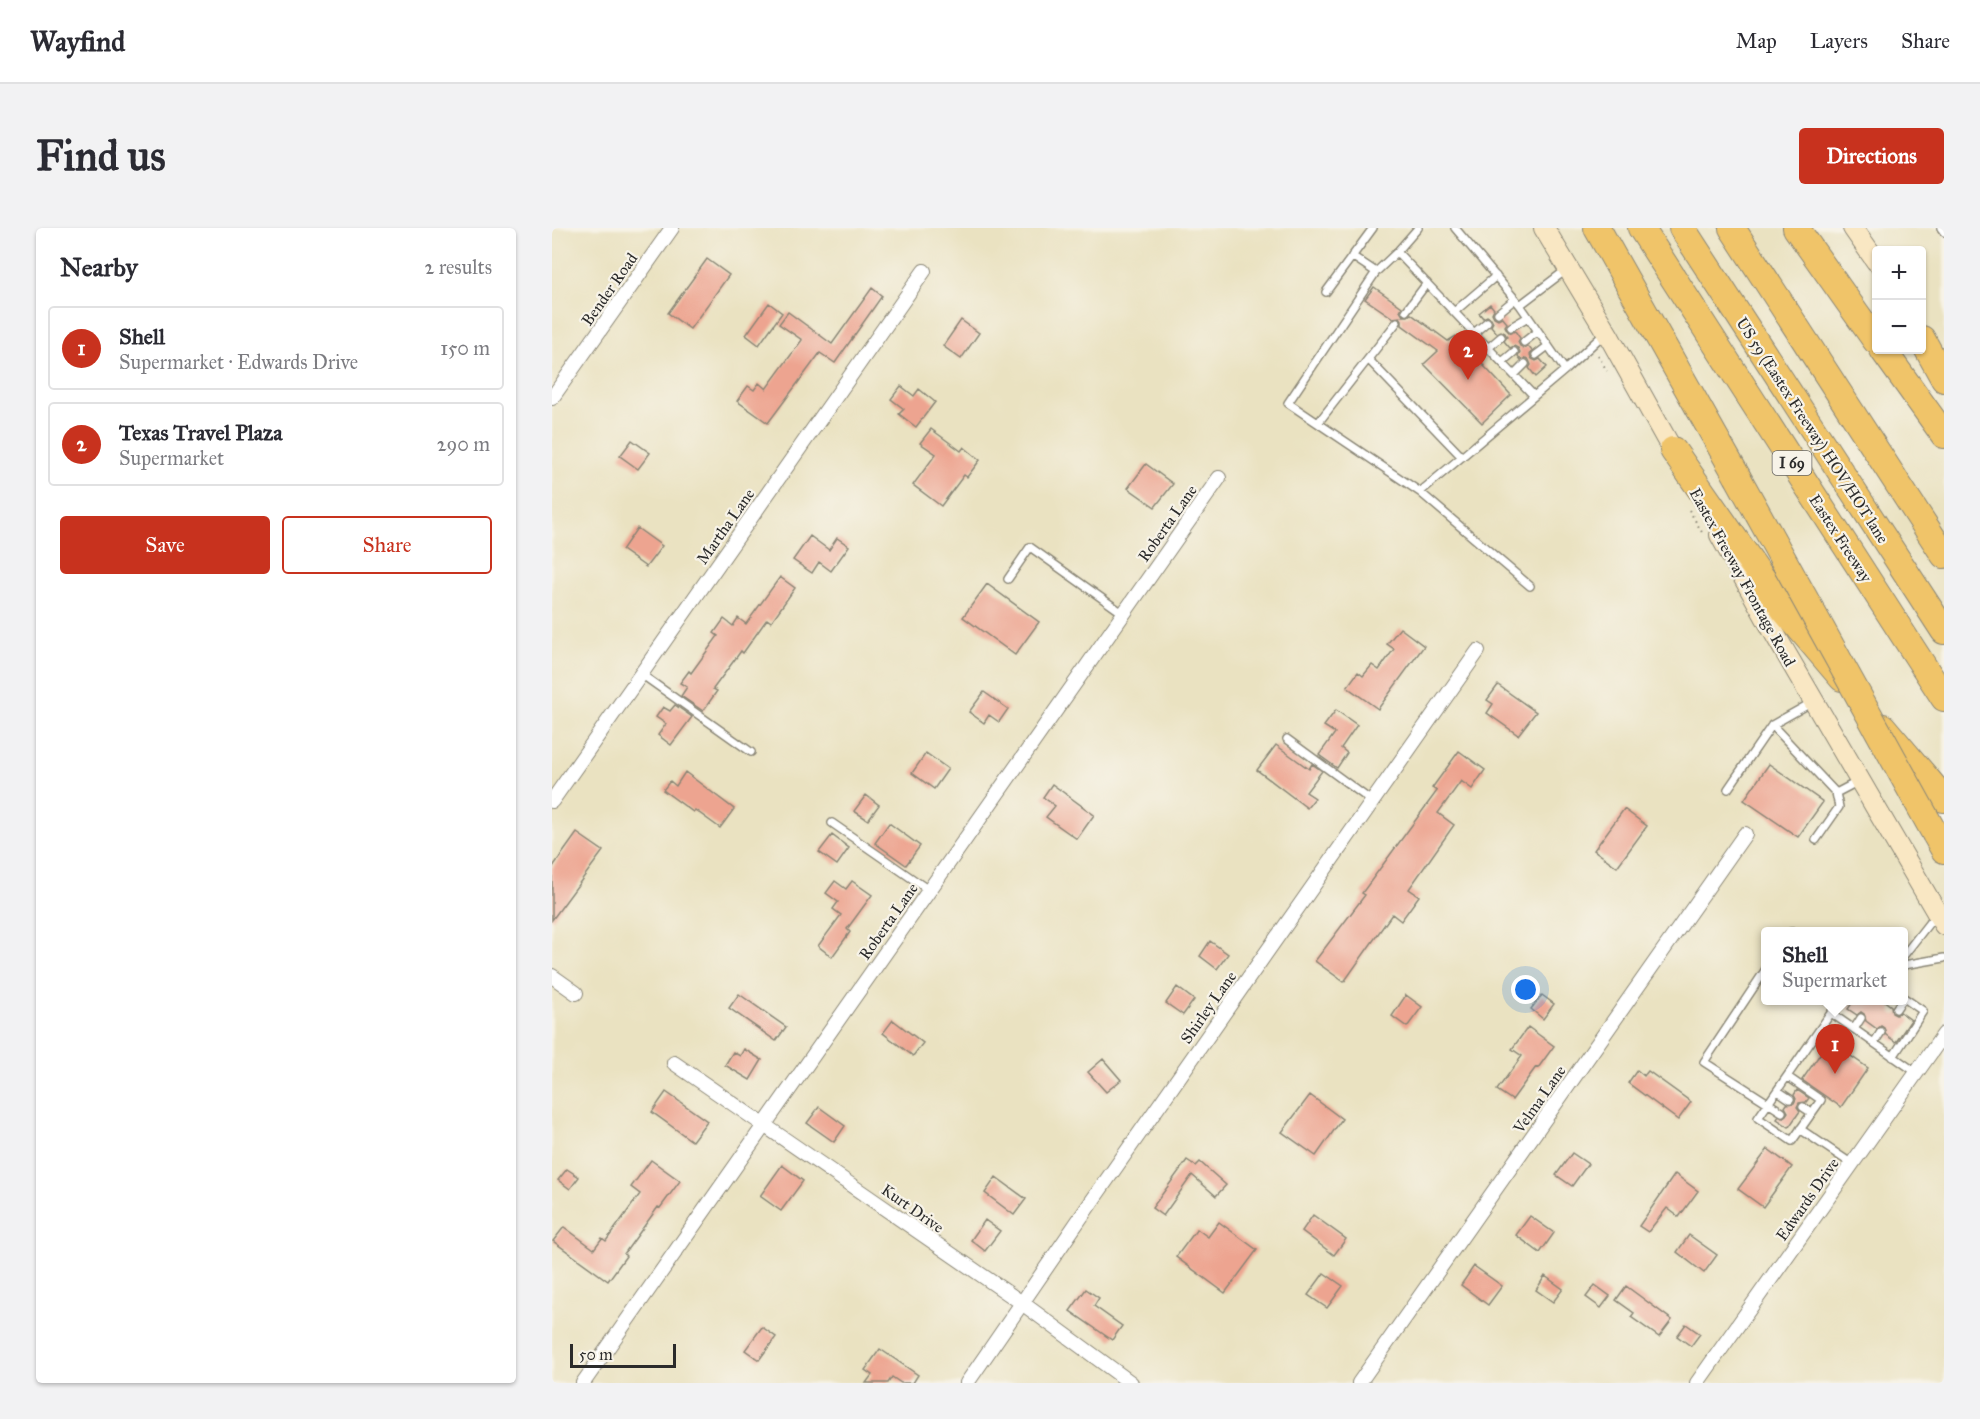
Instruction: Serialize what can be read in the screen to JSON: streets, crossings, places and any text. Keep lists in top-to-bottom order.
{
  "streets": {
    "highway": ["US 59 (Eastex Freeway) HOV/HOT lane", "I 69", "Eastex Freeway"],
    "main road": ["Eastex Freeway Frontage Road"],
    "street": [
      "Bender Road",
      "Roberta Lane",
      "Martha Lane",
      "Shirley Lane",
      "Velma Lane",
      "Edwards Drive",
      "Kurt Drive"
    ]
  },
  "crossings": [
    ["Roberta Lane", "Kurt Drive"],
    ["Shirley Lane", "Kurt Drive"]
  ],
  "scale_bar": "50 m",
  "page": {
    "header": "Wayfind",
    "nav": ["Map", "Layers", "Share"],
    "buttons": [
      "Directions",
      ["Save", "Share"]
    ],
    "title": "Find us",
    "heading": ["Nearby", "2 results"],
    "map_buttons": ["+", "−"],
    "list": [
      {
        "mark": "1",
        "name": "Shell",
        "note": "Supermarket · Edwards Drive",
        "value": "150 m"
      },
      {
        "mark": "2",
        "name": "Texas Travel Plaza",
        "note": "Supermarket",
        "value": "290 m"
      }
    ],
    "pins": ["2", "1"],
    "popup": ["Shell", "Supermarket"],
    "scale": "50 m"
  }
}
